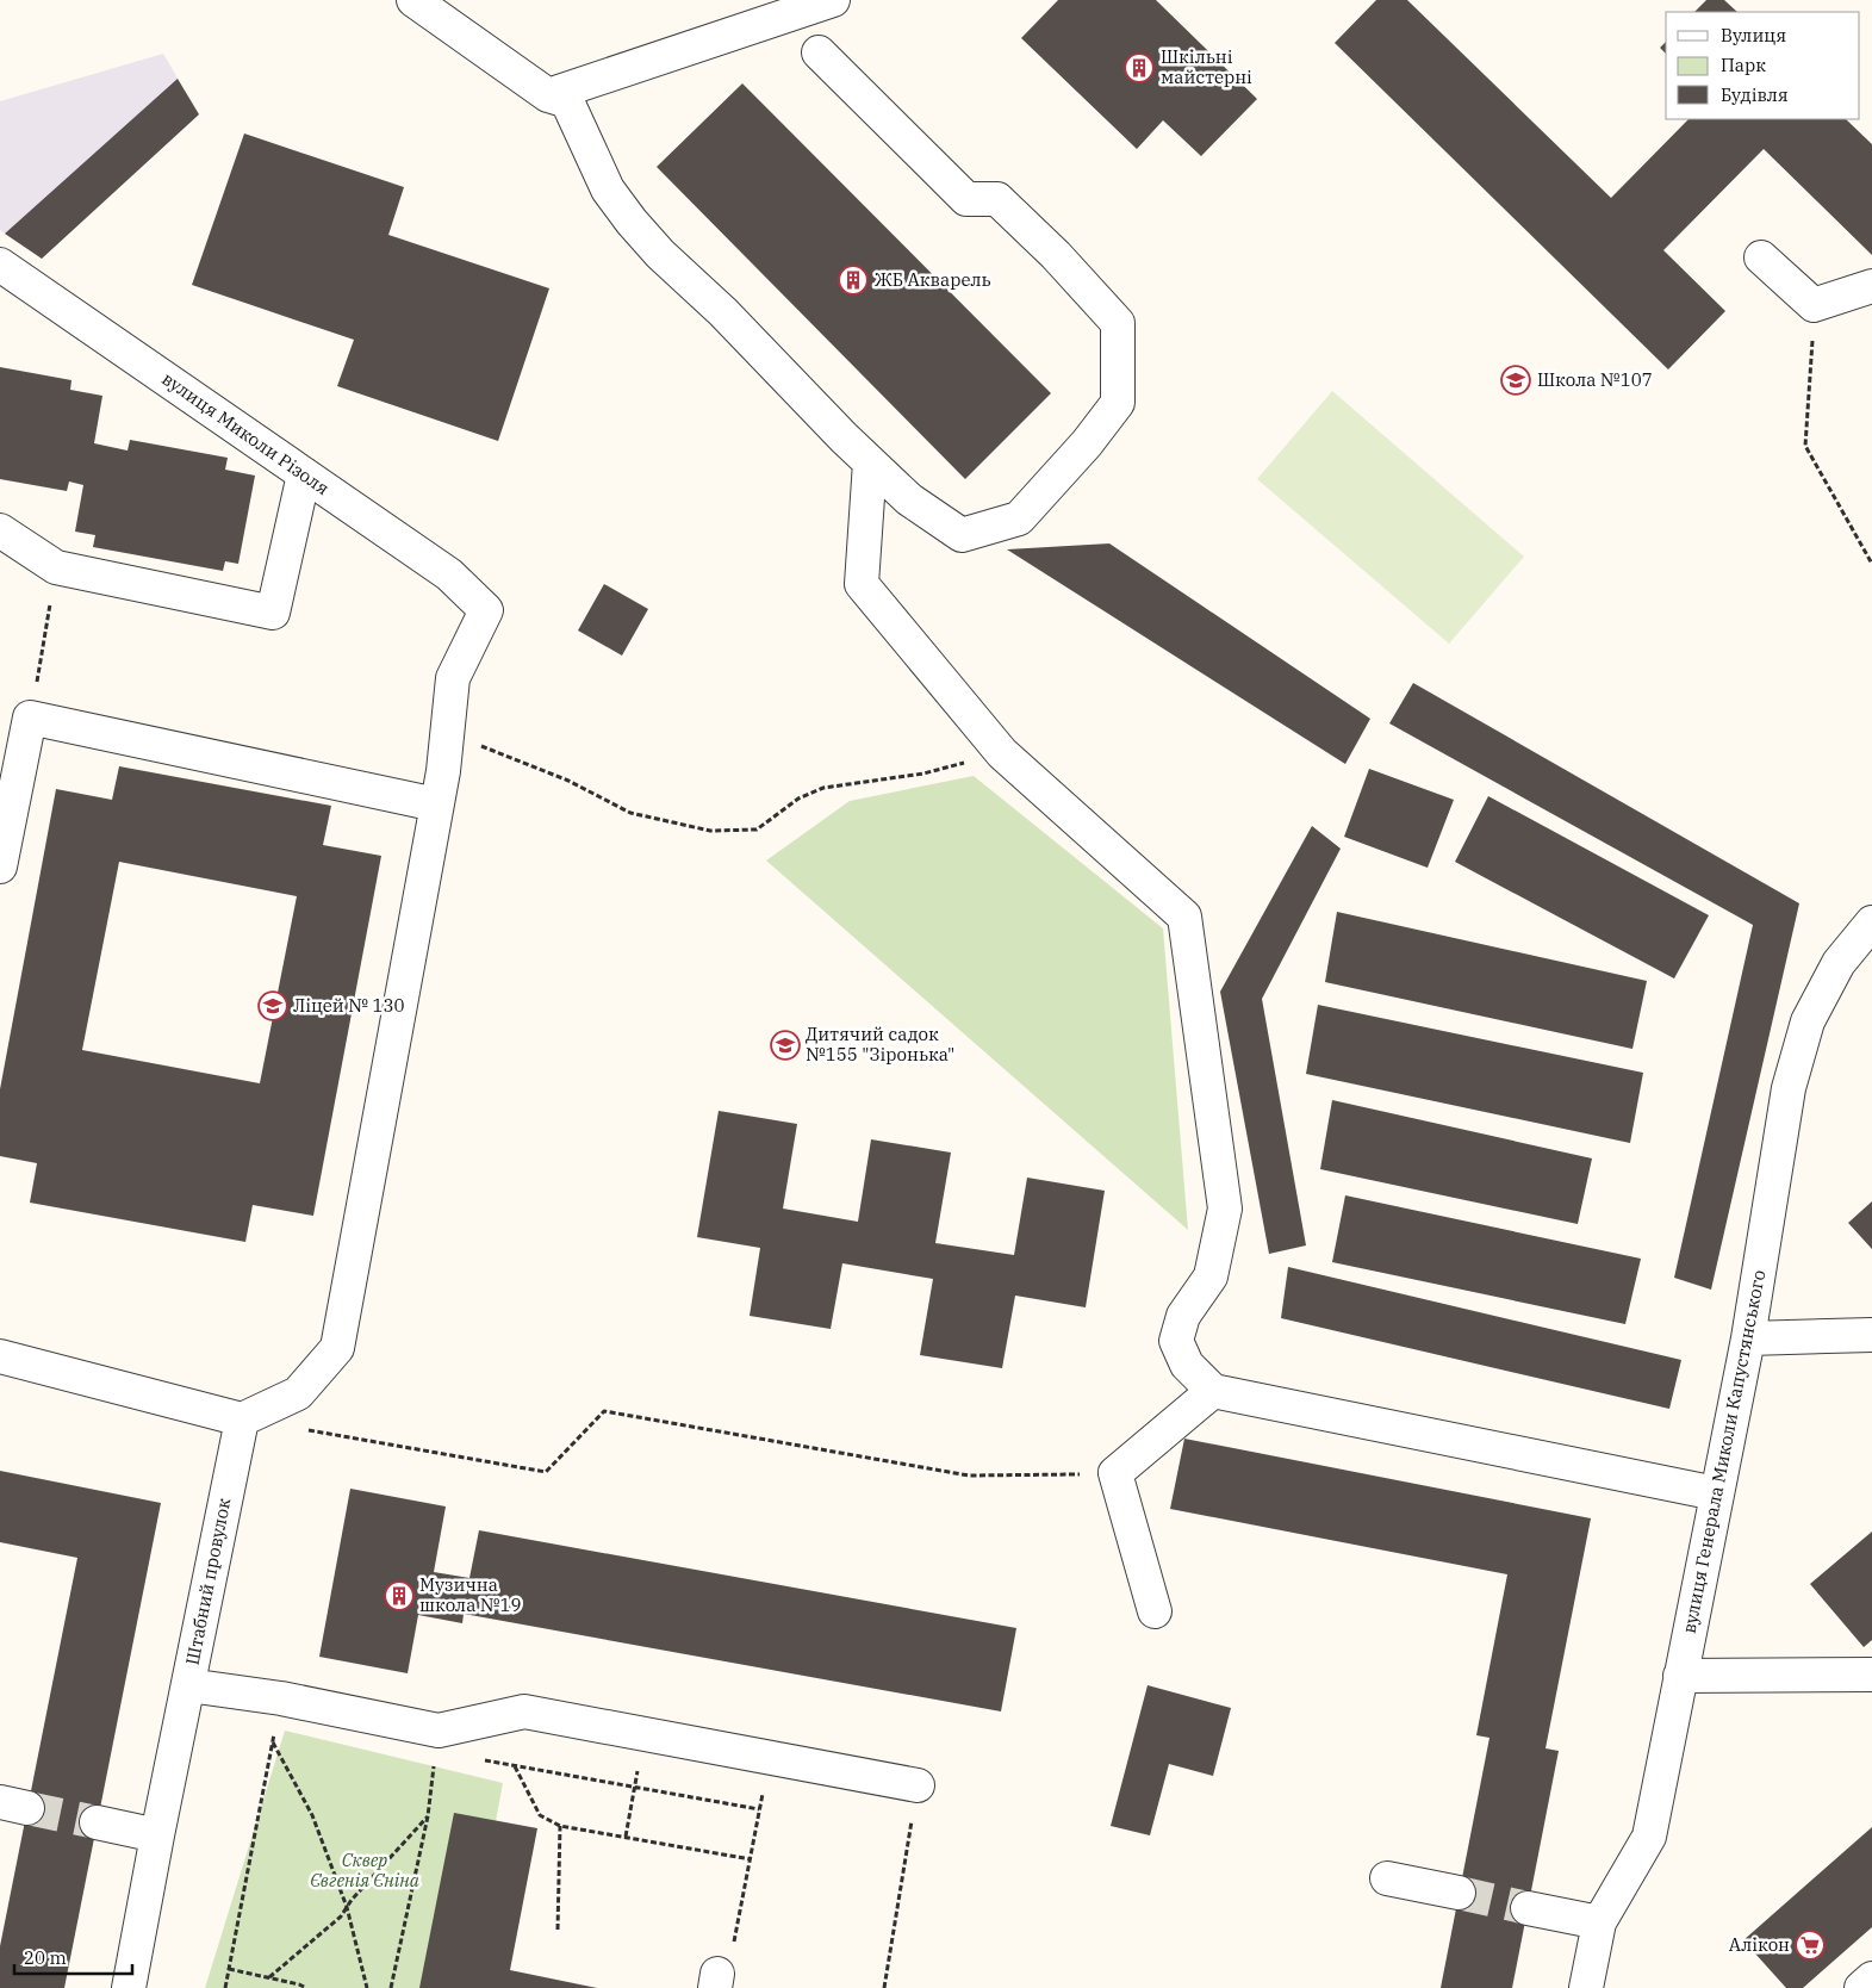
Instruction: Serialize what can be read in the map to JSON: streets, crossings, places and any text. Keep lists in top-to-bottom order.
{
  "streets": {
    "street": ["вулиця Миколи Різоля", "вулиця Генерала Миколи Капустянського", "Штабний провулок"]
  },
  "parks": ["Сквер Євгенія Єніна"],
  "places": {
    "building": ["Шкільні майстерні", "ЖБ Акварель", "Музична школа №19"],
    "school or university": ["Школа №107", "Ліцей № 130", "Дитячий садок №155 \"Зіронька\""],
    "supermarket": ["Алікон"]
  },
  "legend": ["Вулиця", "Парк", "Будівля"],
  "scale_bar": "20 m"
}
